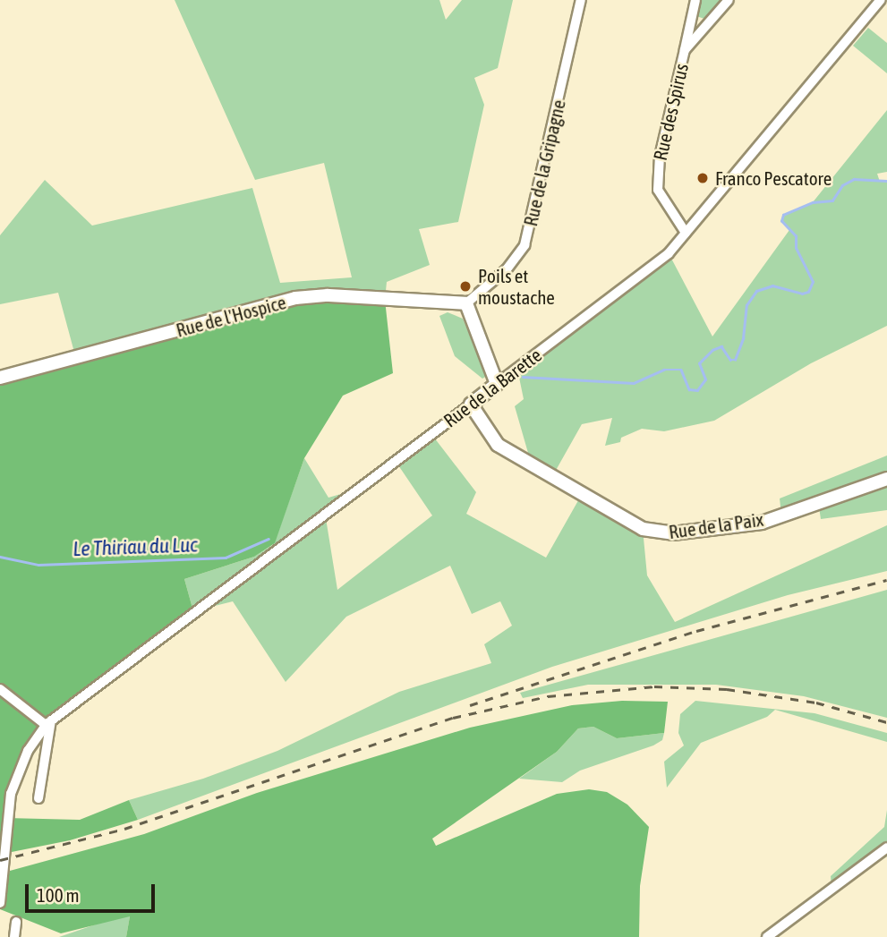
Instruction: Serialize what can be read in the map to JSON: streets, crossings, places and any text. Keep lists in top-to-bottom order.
{
  "streets": {
    "main road": ["Rue de l'Hospice", "Rue de la Barette", "Rue de la Paix"],
    "street": ["Rue des Spirus", "Rue de la Gripagne"]
  },
  "crossings": [
    ["Rue des Spirus", "Rue de la Barette"],
    ["Rue de la Gripagne", "Rue de l'Hospice"],
    ["Rue de la Barette", "Rue de la Paix"]
  ],
  "water": ["Le Thiriau du Luc"],
  "places": ["Franco Pescatore", "Poils et moustache"],
  "scale_bar": "100 m"
}
